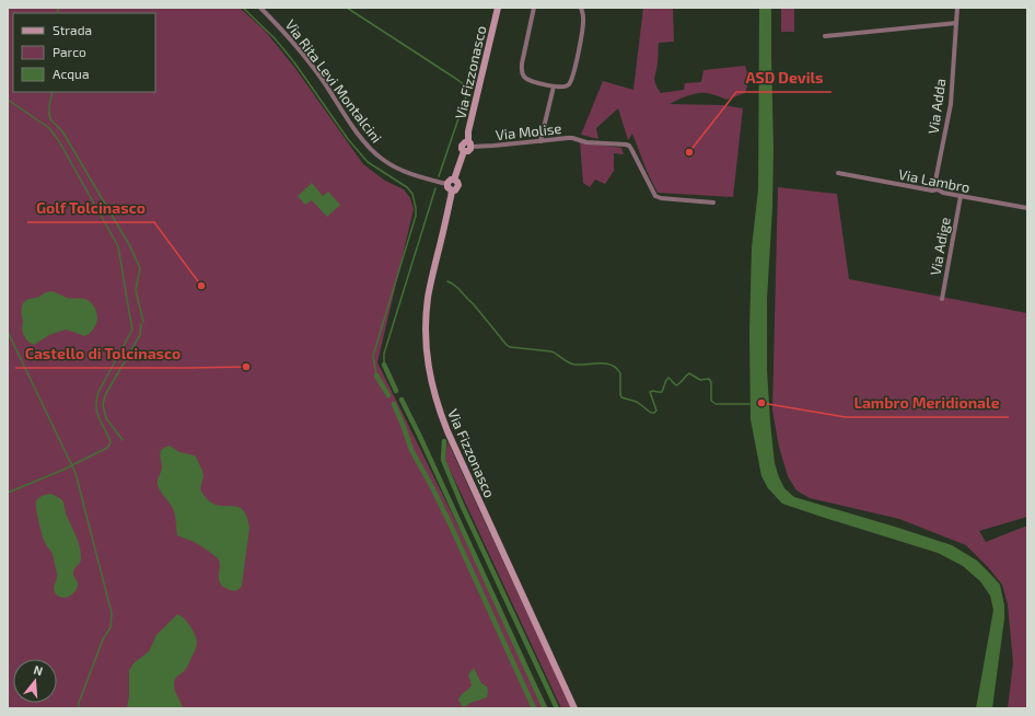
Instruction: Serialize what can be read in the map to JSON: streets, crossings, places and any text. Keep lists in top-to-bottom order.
{
  "streets": {
    "main road": ["Via Fizzonasco"],
    "street": [
      "Via Rita Levi Montalcini",
      "Via Adda",
      "Via Molise",
      "Via Lambro",
      "Via Adige"
    ]
  },
  "crossings": [
    ["Via Fizzonasco", "Via Rita Levi Montalcini"],
    ["Via Fizzonasco", "Via Molise"],
    ["Via Adda", "Via Lambro"],
    ["Via Lambro", "Via Adige"]
  ],
  "places": [
    "ASD Devils",
    "Golf Tolcinasco",
    "Castello di Tolcinasco",
    "Lambro Meridionale"
  ],
  "legend": ["Strada", "Parco", "Acqua"],
  "north": "top"
}
